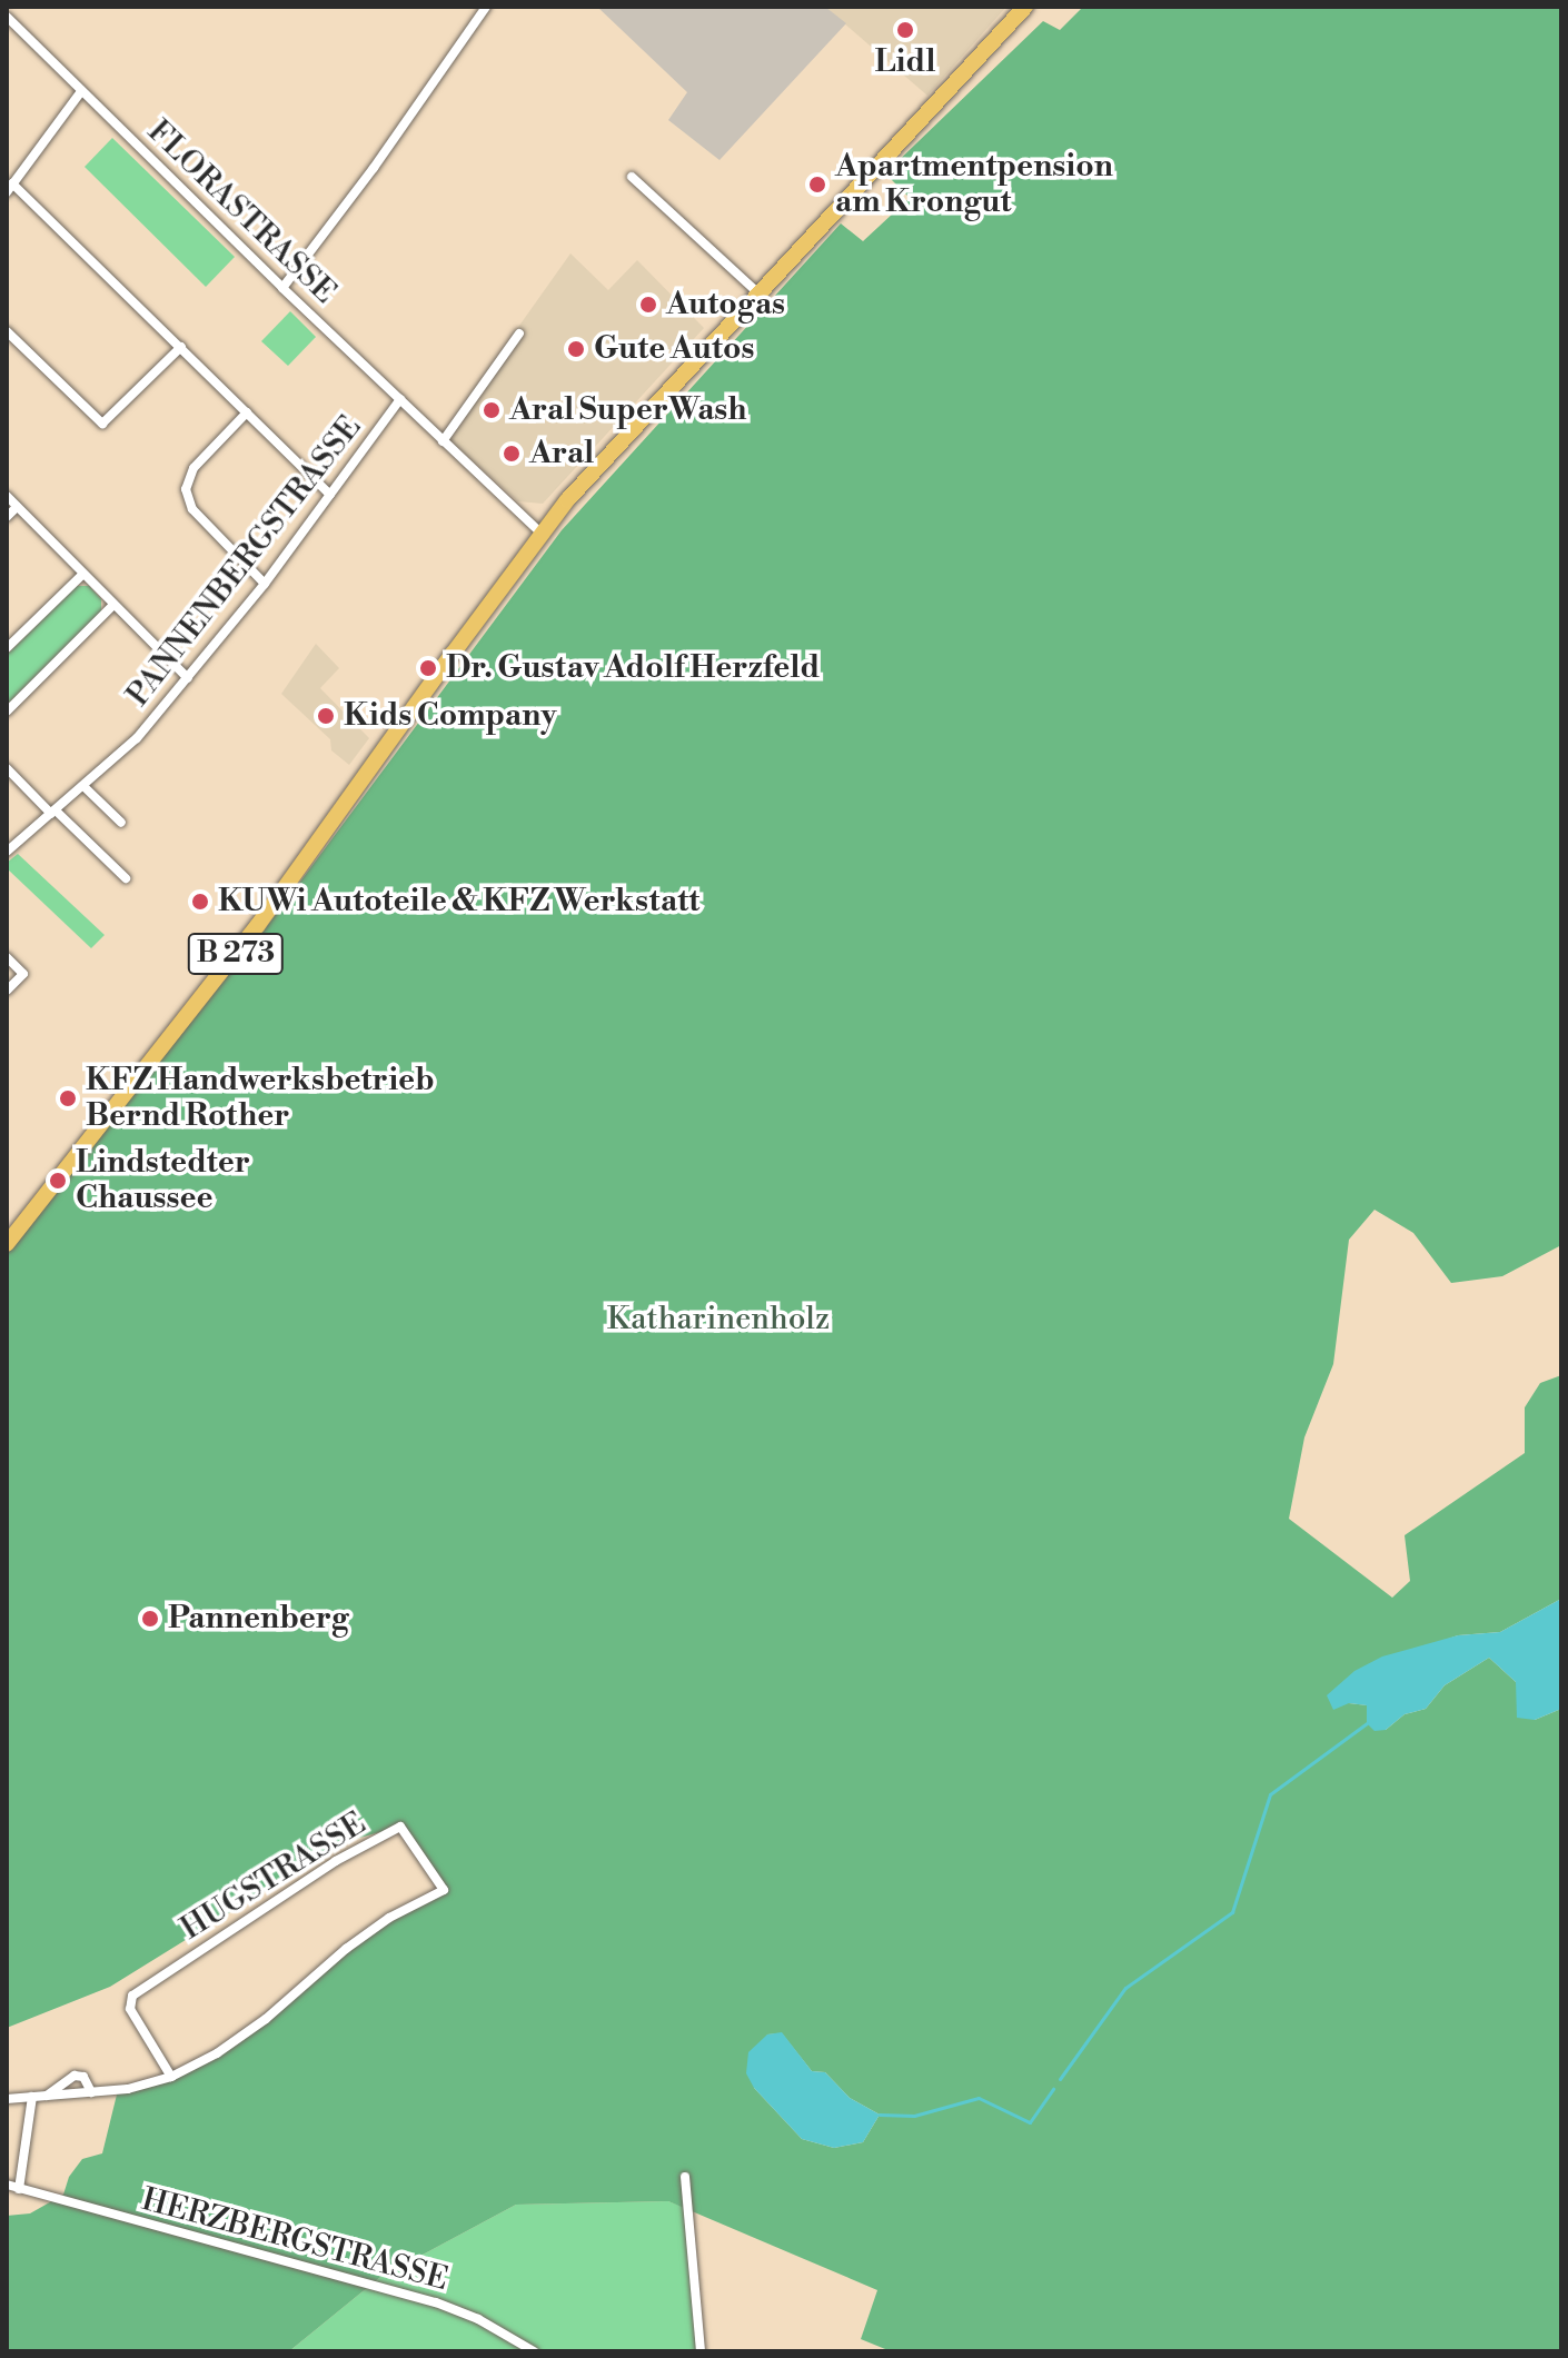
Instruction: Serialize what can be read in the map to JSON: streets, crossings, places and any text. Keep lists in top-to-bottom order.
{
  "streets": {
    "main road": ["B 273"],
    "street": [
      "FLORASTRASSE",
      "PANNENBERGSTRASSE",
      "HUGSTRASSE",
      "HERZBERGSTRASSE"
    ]
  },
  "crossings": [
    ["FLORASTRASSE", "PANNENBERGSTRASSE"],
    ["FLORASTRASSE", "B 273"]
  ],
  "parks": ["Katharinenholz"],
  "places": [
    "Lidl",
    "Apartmentpension am Krongut",
    "Autogas",
    "Gute Autos",
    "Aral SuperWash",
    "Aral",
    "Dr. Gustav Adolf Herzfeld",
    "Kids Company",
    "KUWi Autoteile & KFZ Werkstatt",
    "KFZ Handwerksbetrieb Bernd Rother",
    "Lindstedter Chaussee",
    "Pannenberg"
  ]
}
